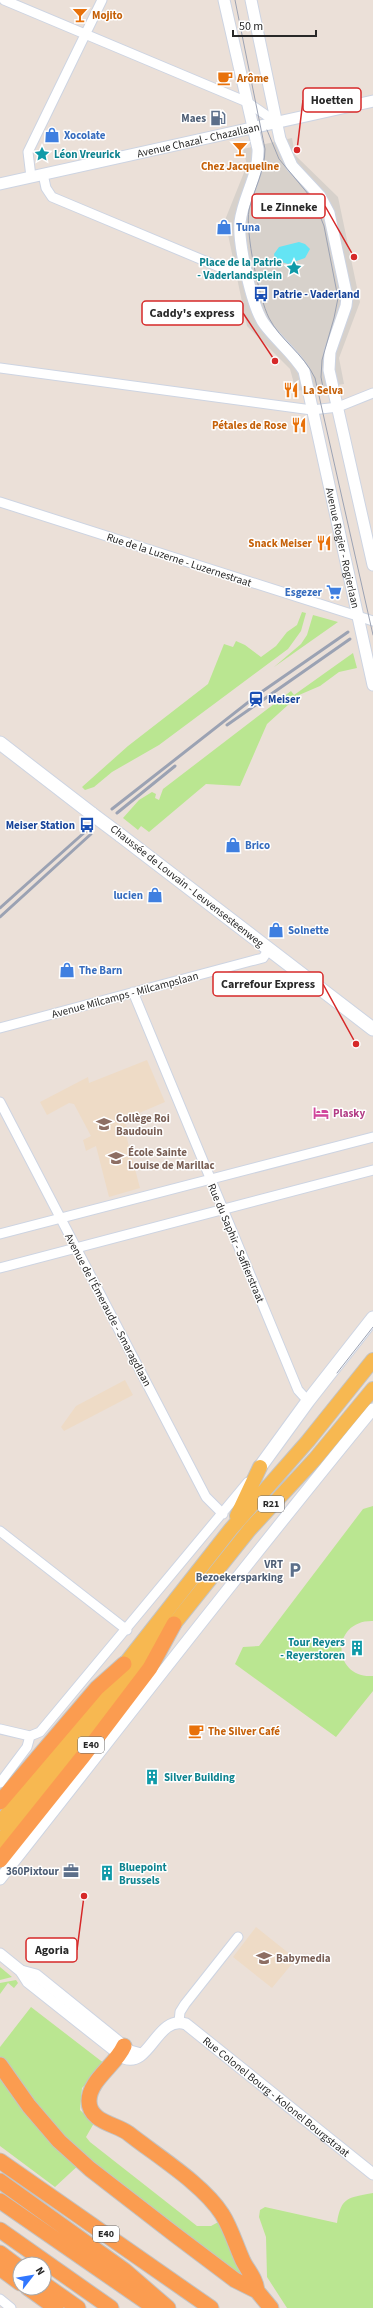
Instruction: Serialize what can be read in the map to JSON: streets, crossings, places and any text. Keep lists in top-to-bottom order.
{
  "streets": {
    "highway": ["E40"],
    "main road": ["Chaussée de Louvain - Leuvensesteenweg", "R21"],
    "street": [
      "Avenue Chazal - Chazallaan",
      "Avenue Rogier - Rogierlaan",
      "Rue de la Luzerne - Luzernestraat",
      "Avenue Milcamps - Milcampslaan",
      "Rue du Saphir - Saffierstraat",
      "Avenue de l'Émeraude - Smaragdlaan",
      "Rue Colonel Bourg - Kolonel Bourgstraat"
    ]
  },
  "crossings": [
    ["Avenue Rogier - Rogierlaan", "Rue de la Luzerne - Luzernestraat"],
    ["Chaussée de Louvain - Leuvensesteenweg", "Avenue Milcamps - Milcampslaan"],
    ["Avenue Milcamps - Milcampslaan", "Rue du Saphir - Saffierstraat"],
    ["R21", "E40"]
  ],
  "places": {
    "bar": ["Mojito", "Chez Jacqueline"],
    "cafe": ["Arôme", "The Silver Café"],
    "fuel station": ["Maes"],
    "shop": [
      "Xocolate",
      "Tuna",
      "Brico",
      "lucien",
      "Solnette",
      "The Barn"
    ],
    "other": [
      "Hoetten",
      "Le Zinneke",
      "Caddy's express",
      "Carrefour Express",
      "Agoria"
    ],
    "place": ["Léon Vreurick", "Place de la Patrie - Vaderlandsplein"],
    "bus stop": ["Patrie - Vaderland", "Meiser Station"],
    "restaurant": ["La Selva", "Pétales de Rose", "Snack Meiser"],
    "supermarket": ["Esgezer"],
    "station": ["Meiser"],
    "hotel": ["Plasky"],
    "school or university": ["Collège Roi Baudouin", "École Sainte Louise de Marillac", "Babymedia"],
    "parking": ["VRT Bezoekersparking"],
    "building": ["Tour Reyers - Reyerstoren", "Silver Building", "Bluepoint Brussels"],
    "office": ["360Pixtour"]
  },
  "scale_bar": "50 m",
  "north": "top right"
}
